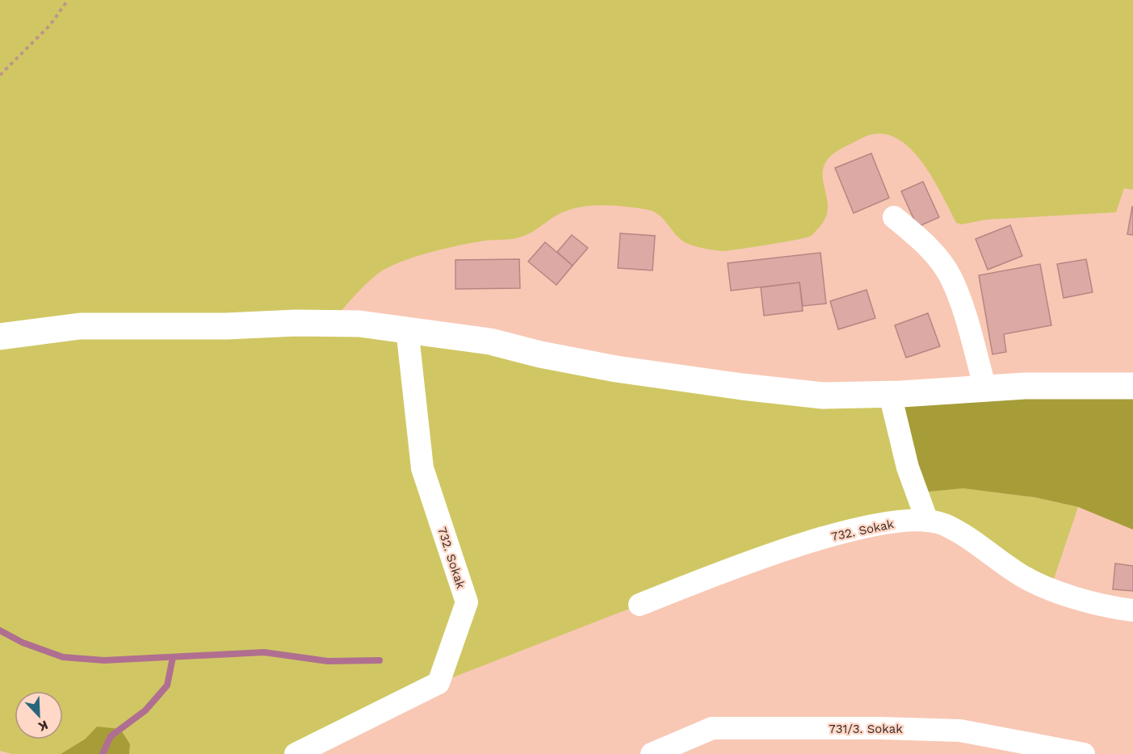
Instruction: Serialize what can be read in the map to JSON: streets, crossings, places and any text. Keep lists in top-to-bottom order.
{
  "streets": {
    "street": ["732. Sokak", "731/3. Sokak"]
  },
  "north": "bottom right"
}
